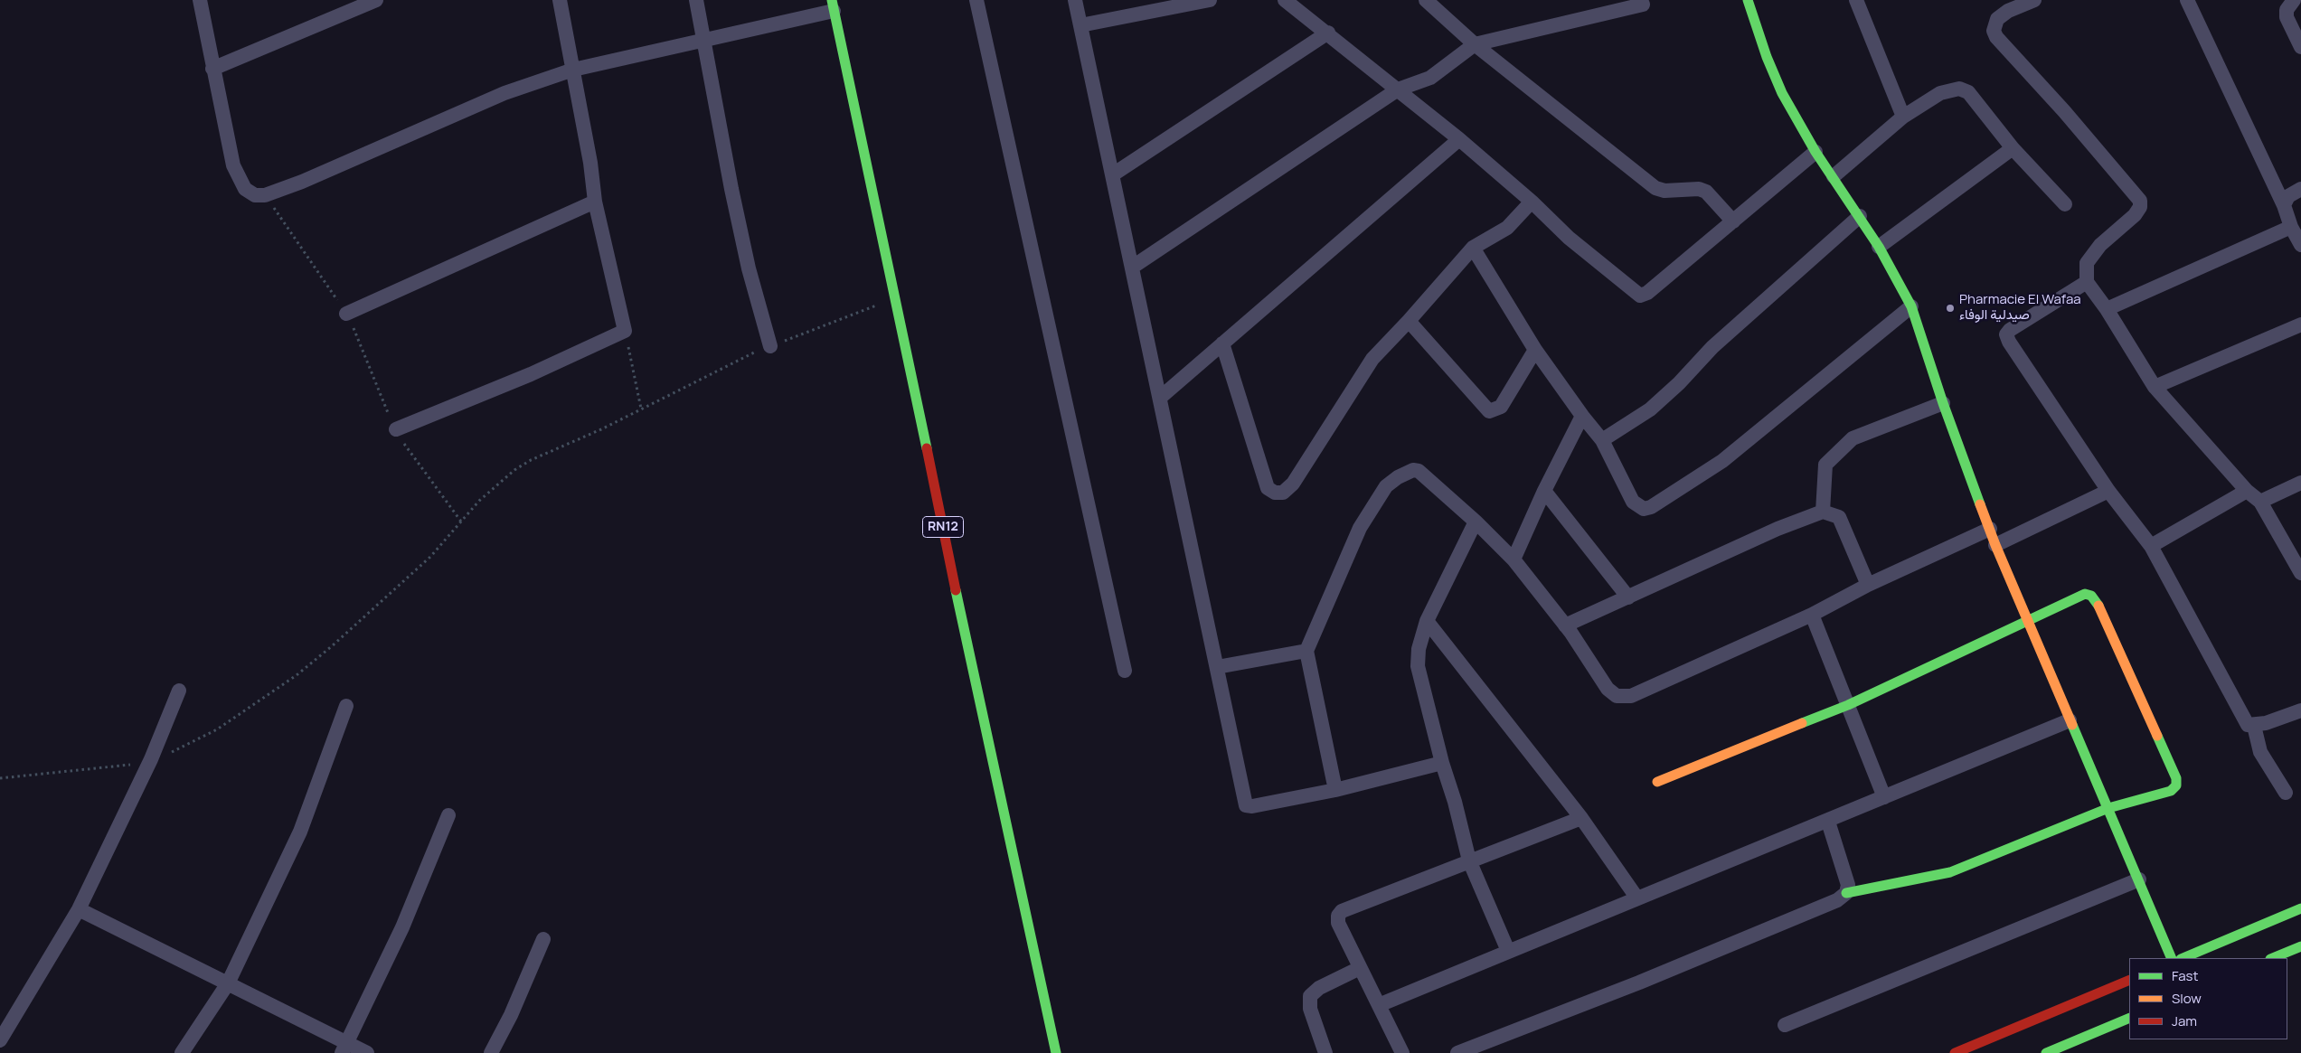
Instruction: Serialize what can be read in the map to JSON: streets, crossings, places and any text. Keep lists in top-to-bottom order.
{
  "streets": {
    "street": ["RN12"]
  },
  "places": ["Pharmacie El Wafaa صيدلية الوفاء"],
  "legend": ["Fast", "Slow", "Jam"]
}
